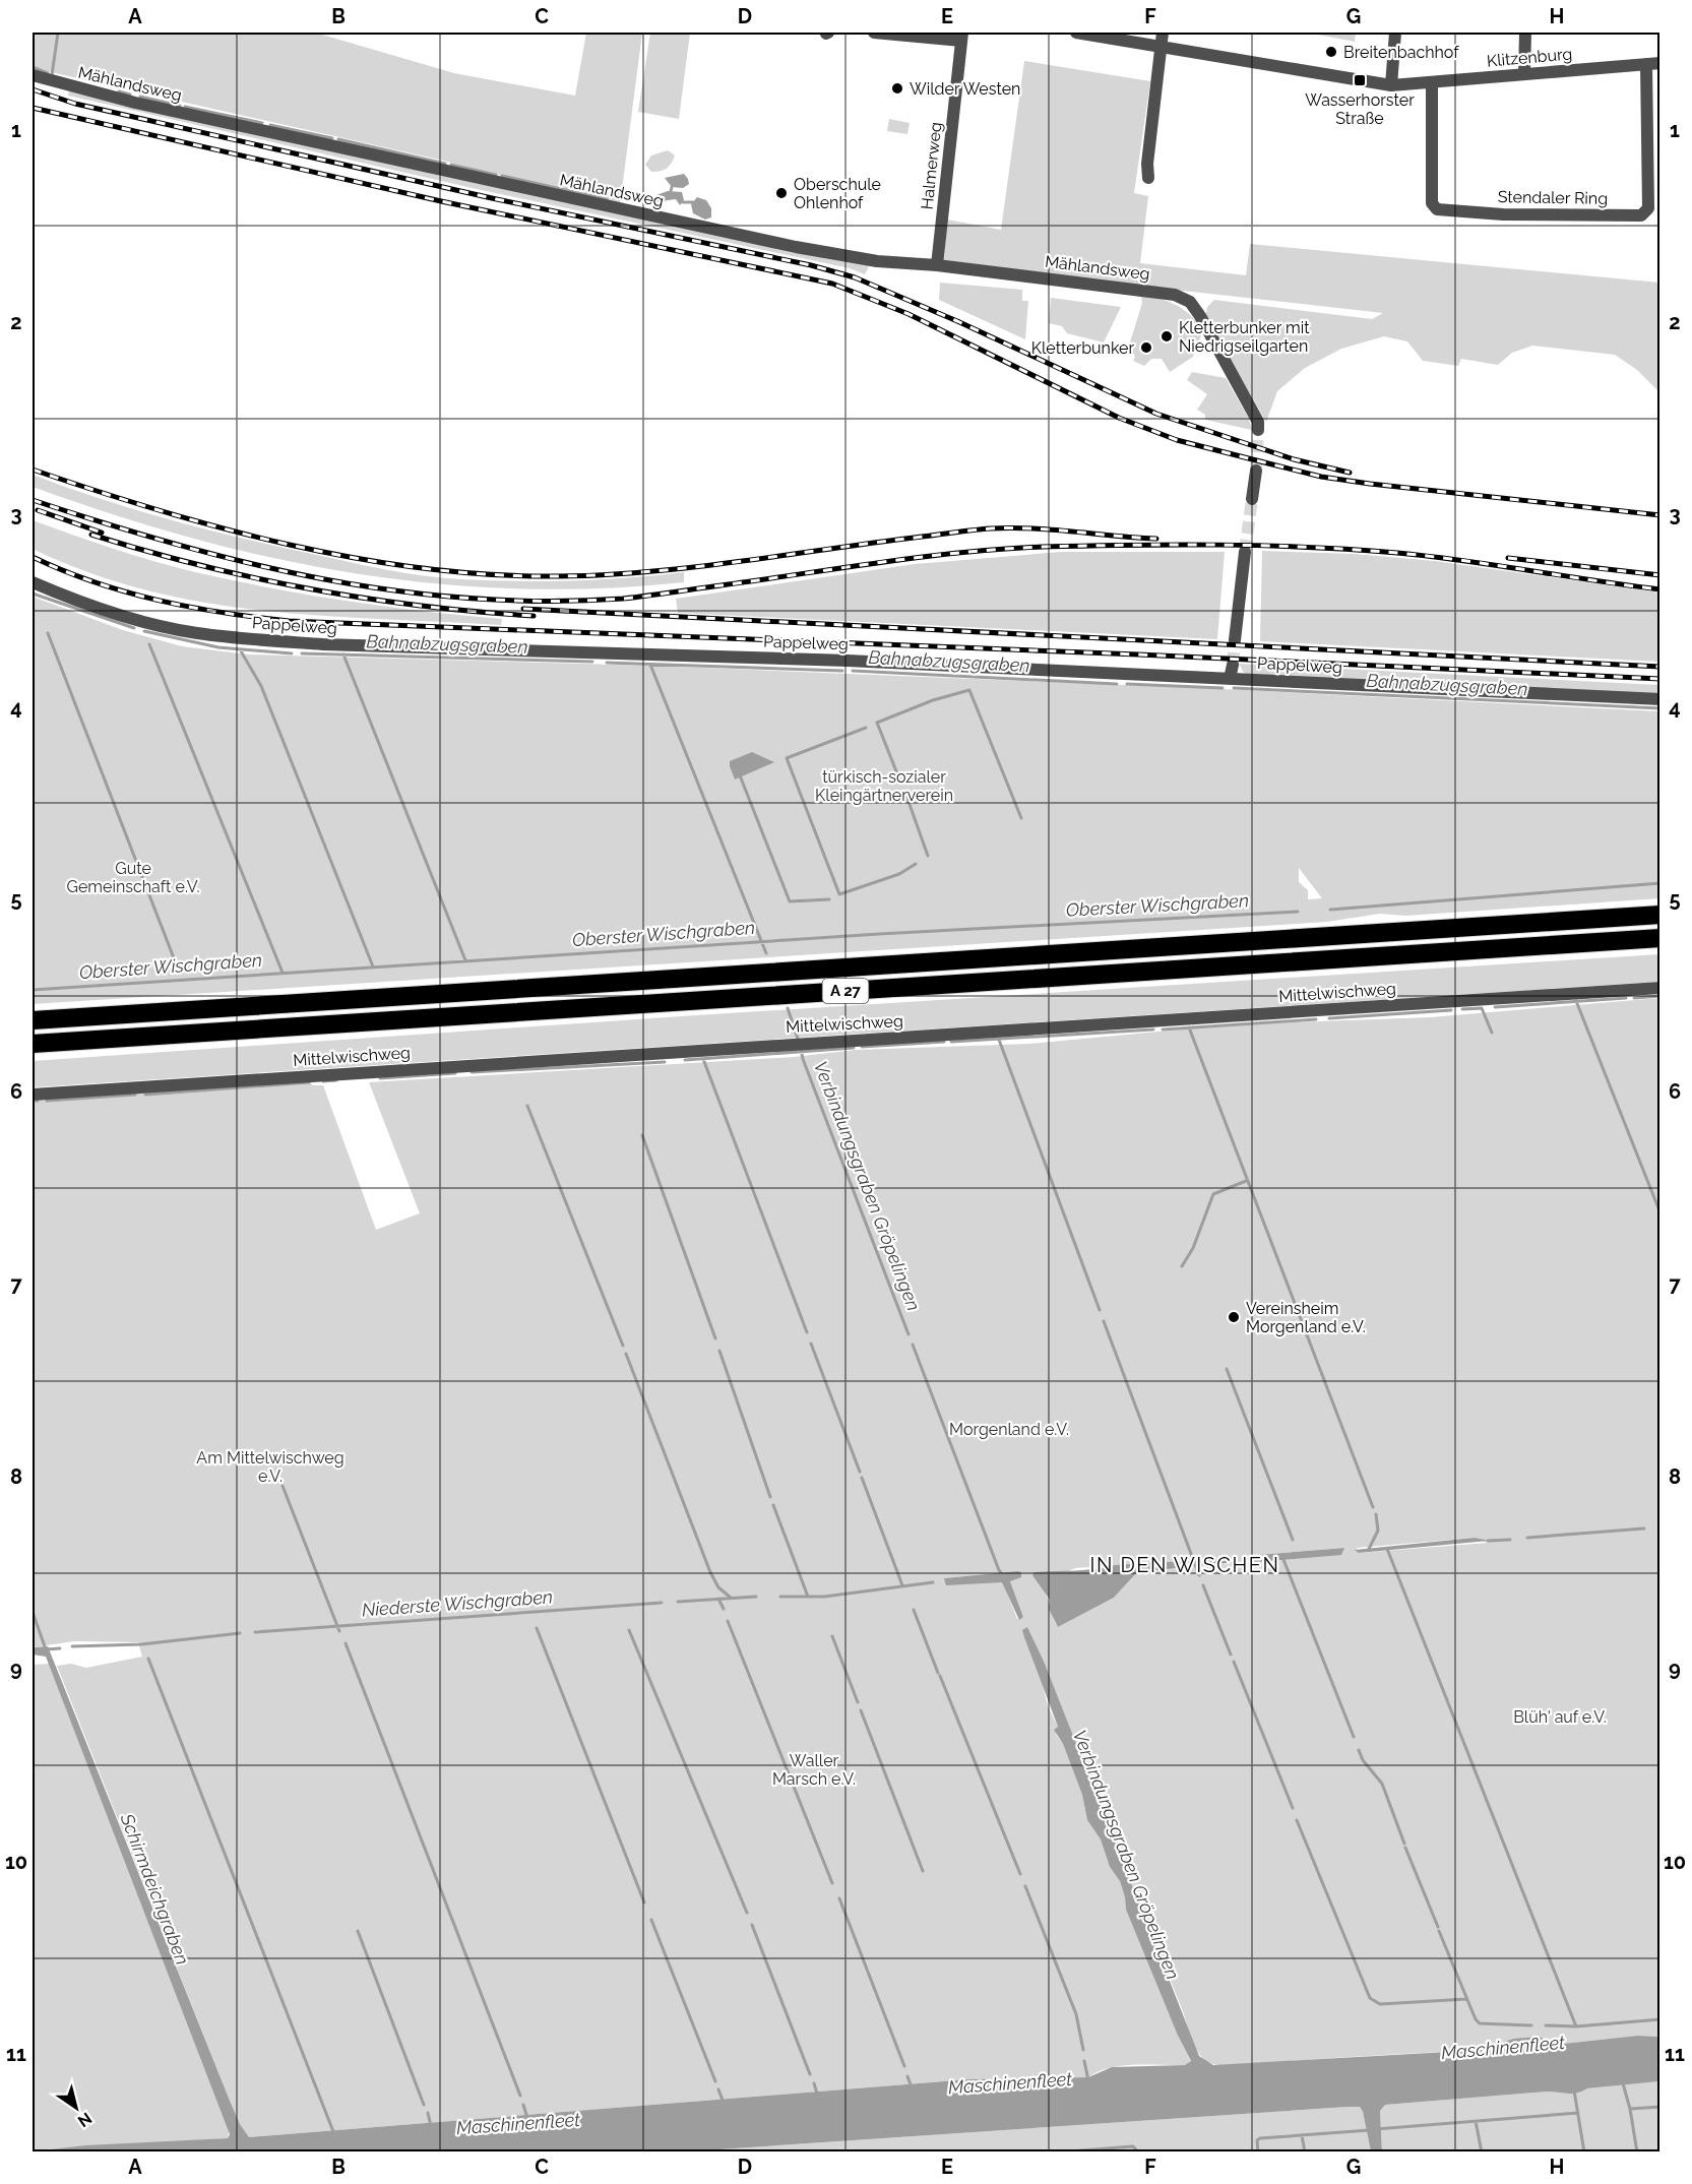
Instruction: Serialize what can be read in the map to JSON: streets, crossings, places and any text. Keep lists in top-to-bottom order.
{
  "streets": {
    "highway": ["A 27"],
    "street": [
      "Klitzenburg",
      "Mählandsweg",
      "Halmerweg",
      "Stendaler Ring",
      "Pappelweg",
      "Mittelwischweg"
    ]
  },
  "crossings": [
    ["Klitzenburg", "Stendaler Ring"],
    ["Mählandsweg", "Halmerweg"]
  ],
  "districts": ["IN DEN WISCHEN"],
  "water": [
    "Bahnabzugsgraben",
    "Oberster Wischgraben",
    "Verbindungsgraben Gröpelingen",
    "Niederste Wischgraben",
    "Schirmdeichgraben",
    "Maschinenfleet"
  ],
  "parks": [
    "türkisch-sozialer Kleingärtnerverein",
    "Gute Gemeinschaft e.V.",
    "Morgenland e.V.",
    "Am Mittelwischweg e.V.",
    "Blüh' auf e.V.",
    "Waller Marsch e.V."
  ],
  "places": {
    "other": [
      "Breitenbachhof",
      "Wilder Westen",
      "Oberschule Ohlenhof",
      "Kletterbunker mit Niedrigseilgarten",
      "Kletterbunker",
      "Vereinsheim Morgenland e.V."
    ],
    "transit": ["Wasserhorster Straße"]
  },
  "north": "bottom right",
  "grid": {
    "columns": [
      "A",
      "B",
      "C",
      "D",
      "E",
      "F",
      "G",
      "H"
    ],
    "rows": [
      "1",
      "2",
      "3",
      "4",
      "5",
      "6",
      "7",
      "8",
      "9",
      "10",
      "11"
    ]
  }
}
